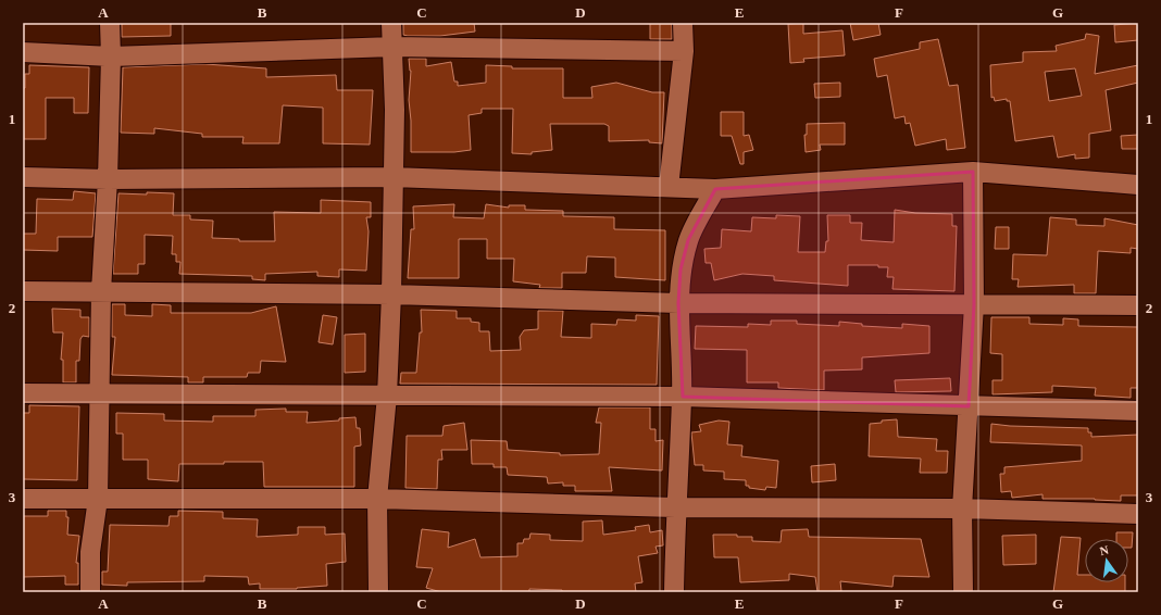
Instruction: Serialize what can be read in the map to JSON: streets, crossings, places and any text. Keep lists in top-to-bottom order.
{
  "north": "top",
  "grid": {
    "columns": [
      "A",
      "B",
      "C",
      "D",
      "E",
      "F",
      "G"
    ],
    "rows": ["1", "2", "3"]
  }
}
